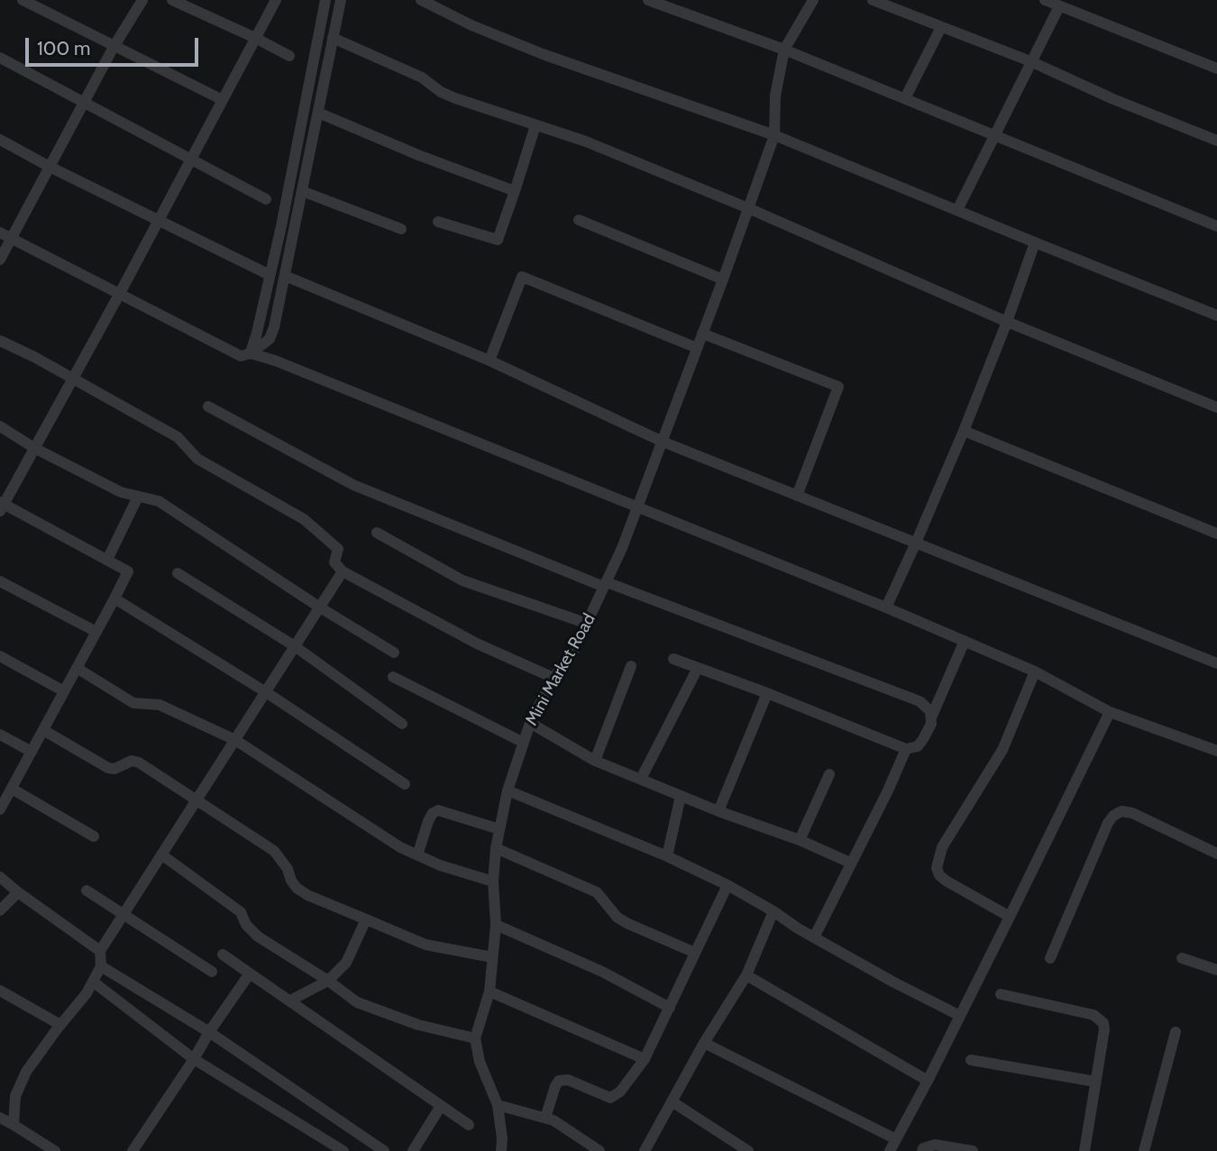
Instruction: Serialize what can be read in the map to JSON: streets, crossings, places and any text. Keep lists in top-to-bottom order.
{
  "streets": {
    "street": ["Mini Market Road"]
  },
  "scale_bar": "100 m"
}
